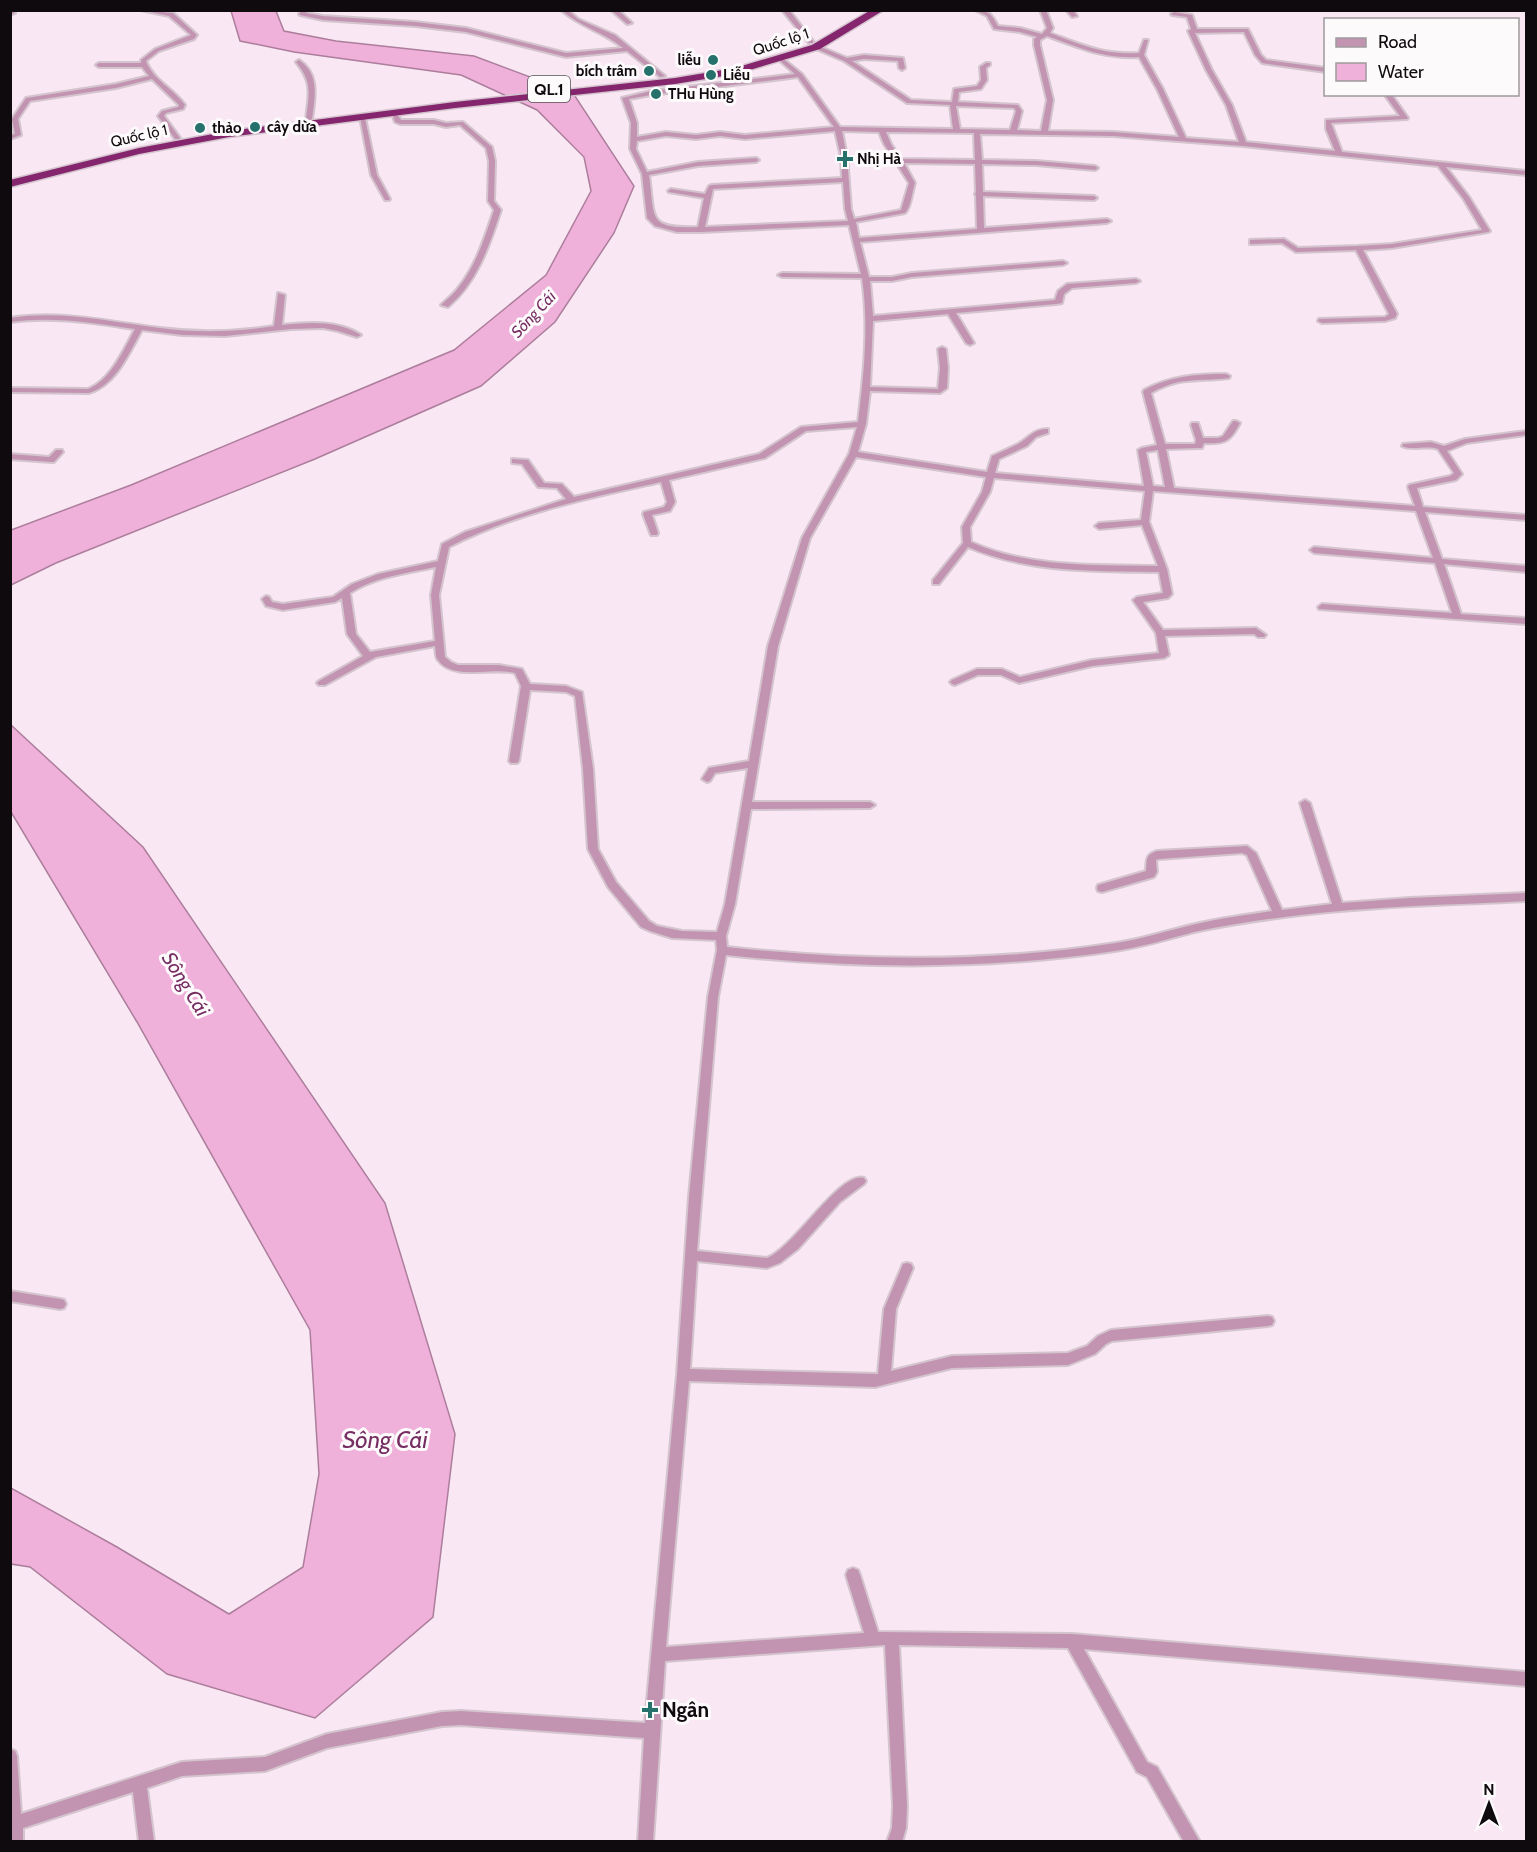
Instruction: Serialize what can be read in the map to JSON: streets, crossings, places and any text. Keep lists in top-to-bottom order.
{
  "streets": {
    "highway": ["Quốc lộ 1", "QL.1"]
  },
  "crossings": [
    ["Quốc lộ 1", "QL.1"]
  ],
  "water": ["Sông Cái"],
  "places": {
    "other": [
      "liễu",
      "bích trâm",
      "Liễu",
      "THu Hùng",
      "cây dừa",
      "thảo"
    ],
    "health": ["Nhị Hà", "Ngân"]
  },
  "legend": ["Road", "Water"],
  "north": "top"
}
